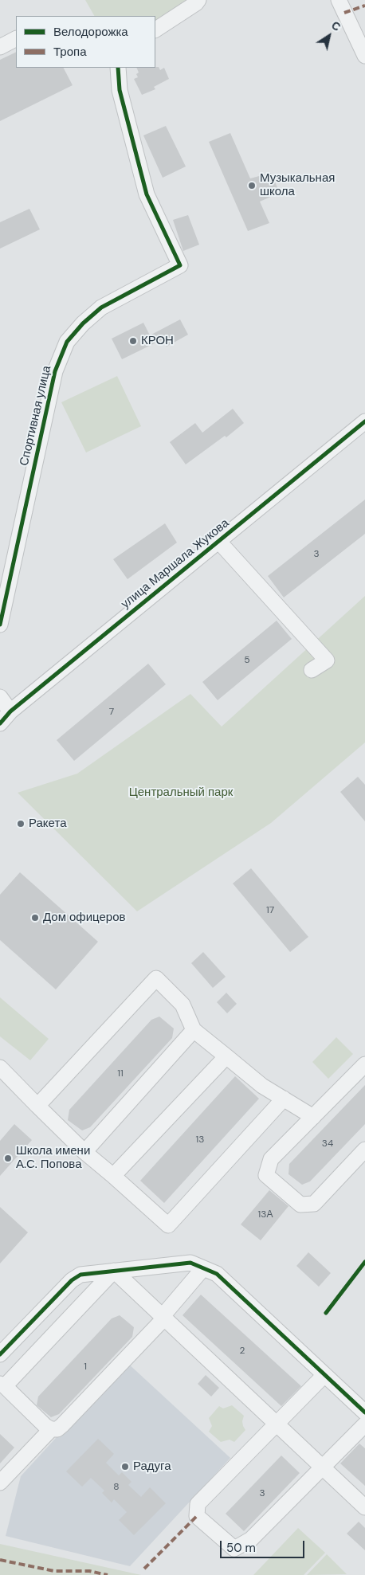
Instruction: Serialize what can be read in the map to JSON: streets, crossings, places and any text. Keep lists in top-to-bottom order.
{
  "streets": {
    "street": ["Спортивная улица", "улица Маршала Жукова"]
  },
  "parks": ["Центральный парк"],
  "places": [
    "Музыкальная школа",
    "КРОН",
    "Ракета",
    "Дом офицеров",
    "Школа имени А.С. Попова",
    "Радуга"
  ],
  "house_numbers": [
    "3",
    "5",
    "7",
    "17",
    "11",
    "13",
    "34",
    "13А",
    "2",
    "1",
    "8",
    "3"
  ],
  "legend": ["Велодорожка", "Тропа"],
  "scale_bar": "50 m",
  "north": "top right"
}
